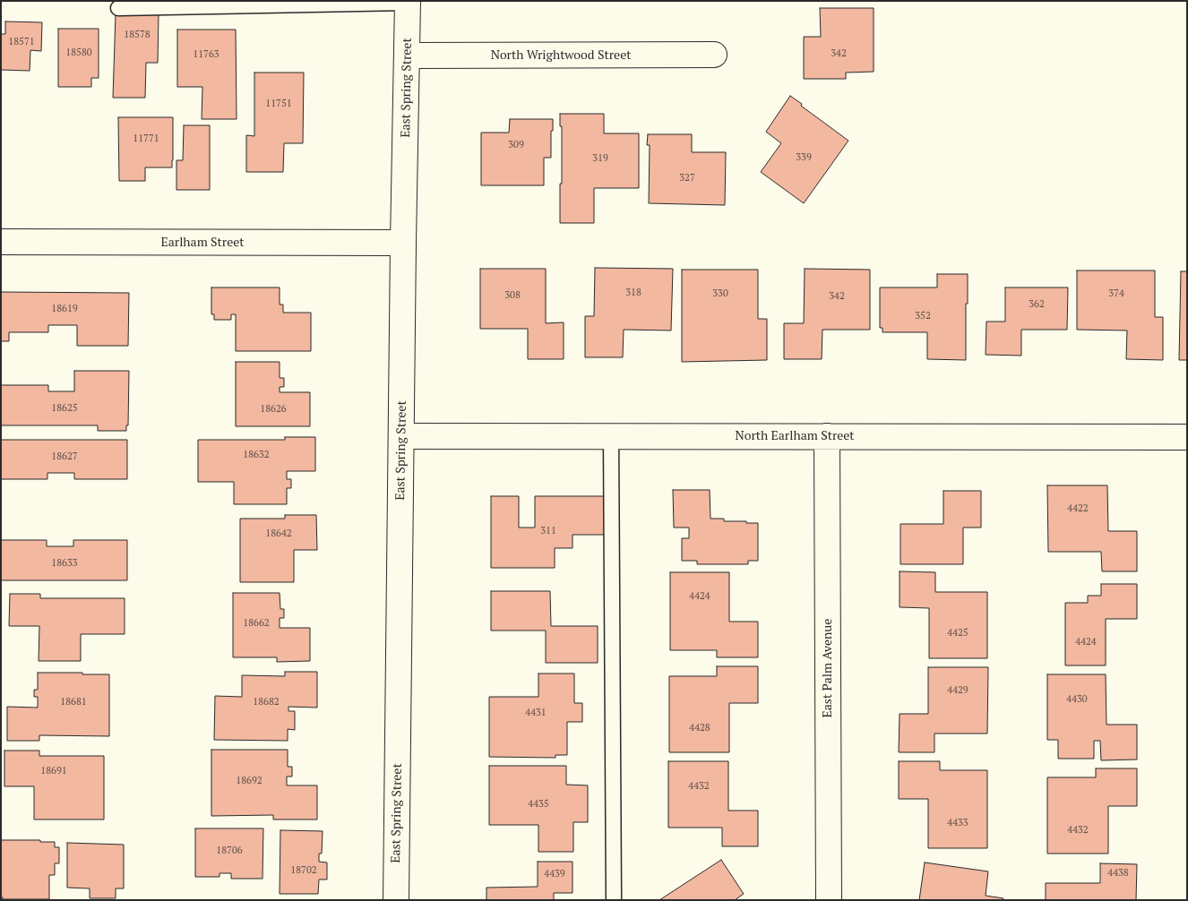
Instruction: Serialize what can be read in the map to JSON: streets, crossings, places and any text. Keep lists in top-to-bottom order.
{
  "streets": {
    "street": [
      "North Wrightwood Street",
      "East Spring Street",
      "Earlham Street",
      "North Earlham Street",
      "East Palm Avenue"
    ]
  },
  "crossings": [
    ["North Wrightwood Street", "East Spring Street"],
    ["East Spring Street", "Earlham Street"],
    ["East Spring Street", "North Earlham Street"],
    ["North Earlham Street", "East Palm Avenue"]
  ],
  "house_numbers": [
    "18578",
    "18571",
    "18580",
    "342",
    "11763",
    "11751",
    "11771",
    "309",
    "339",
    "319",
    "327",
    "318",
    "330",
    "374",
    "308",
    "342",
    "362",
    "18619",
    "352",
    "18625",
    "18626",
    "18632",
    "18627",
    "4422",
    "311",
    "18642",
    "18633",
    "4424",
    "18662",
    "4425",
    "4424",
    "4429",
    "4430",
    "18681",
    "18682",
    "4431",
    "4428",
    "18691",
    "18692",
    "4432",
    "4435",
    "4433",
    "4432",
    "18706",
    "18702",
    "4438",
    "4439"
  ]
}
